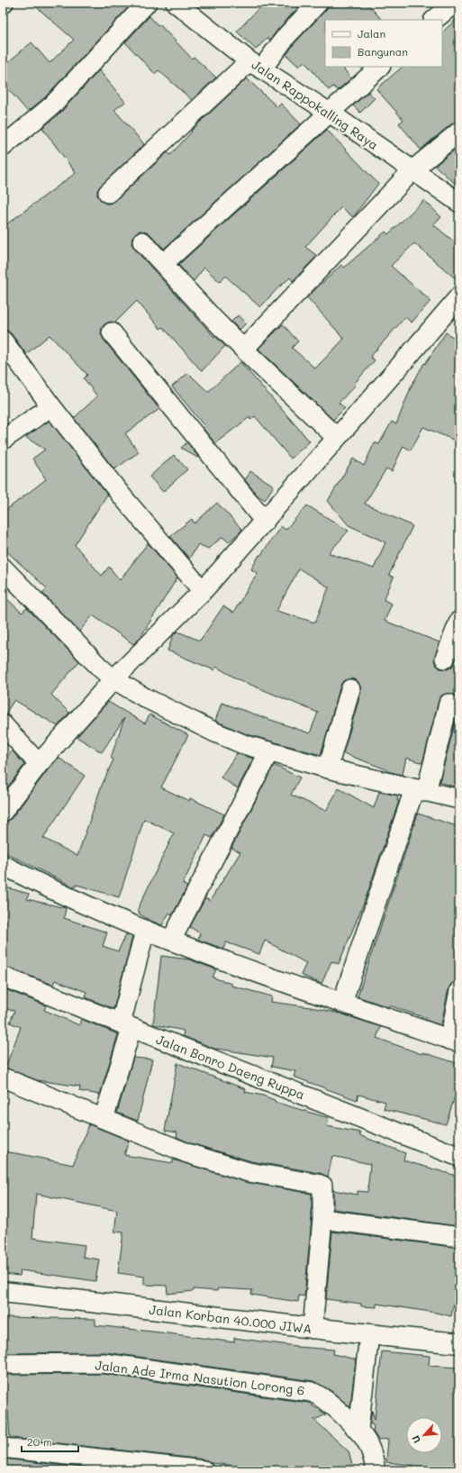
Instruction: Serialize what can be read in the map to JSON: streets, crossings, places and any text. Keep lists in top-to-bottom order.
{
  "streets": {
    "street": [
      "Jalan Rappokalling Raya",
      "Jalan Bonro Daeng Ruppa",
      "Jalan Korban 40.000 JIWA",
      "Jalan Ade Irma Nasution Lorong 6"
    ]
  },
  "legend": ["Jalan", "Bangunan"],
  "scale_bar": "20 m",
  "north": "bottom left"
}
